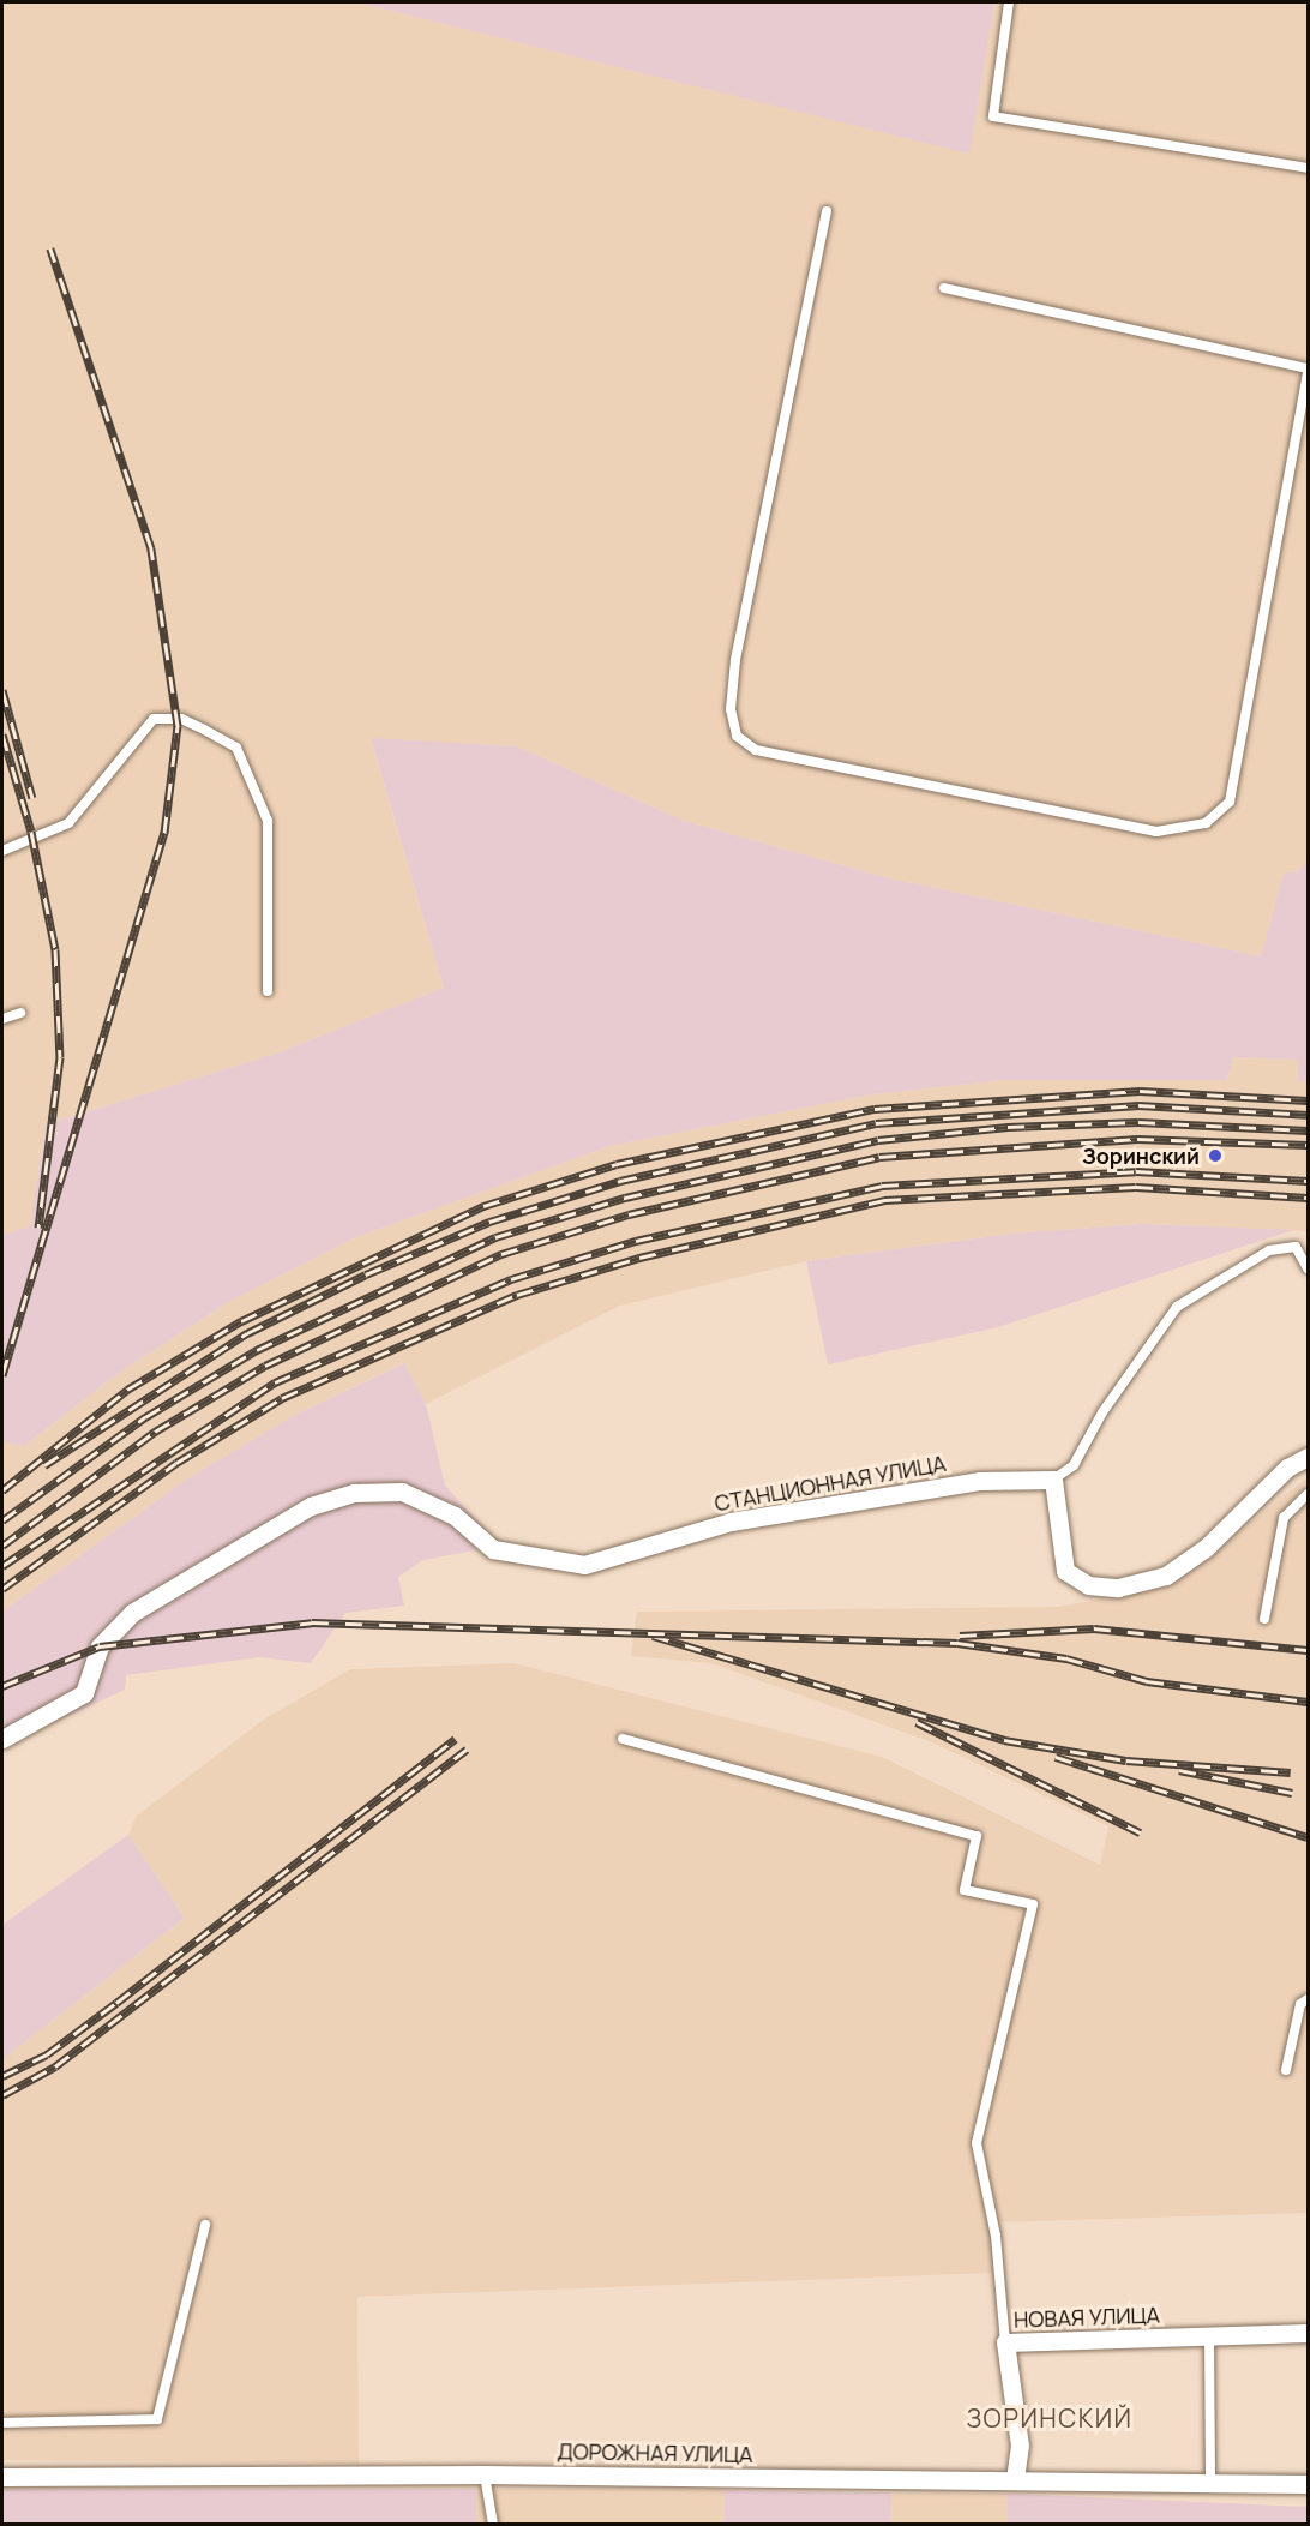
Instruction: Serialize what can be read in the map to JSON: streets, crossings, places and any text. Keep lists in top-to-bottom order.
{
  "streets": {
    "street": ["СТАНЦИОННАЯ УЛИЦА", "НОВАЯ УЛИЦА", "ДОРОЖНАЯ УЛИЦА"]
  },
  "crossings": [
    ["НОВАЯ УЛИЦА", "ДОРОЖНАЯ УЛИЦА"]
  ],
  "districts": ["ЗОРИНСКИЙ"],
  "places": ["Зоринский"]
}
